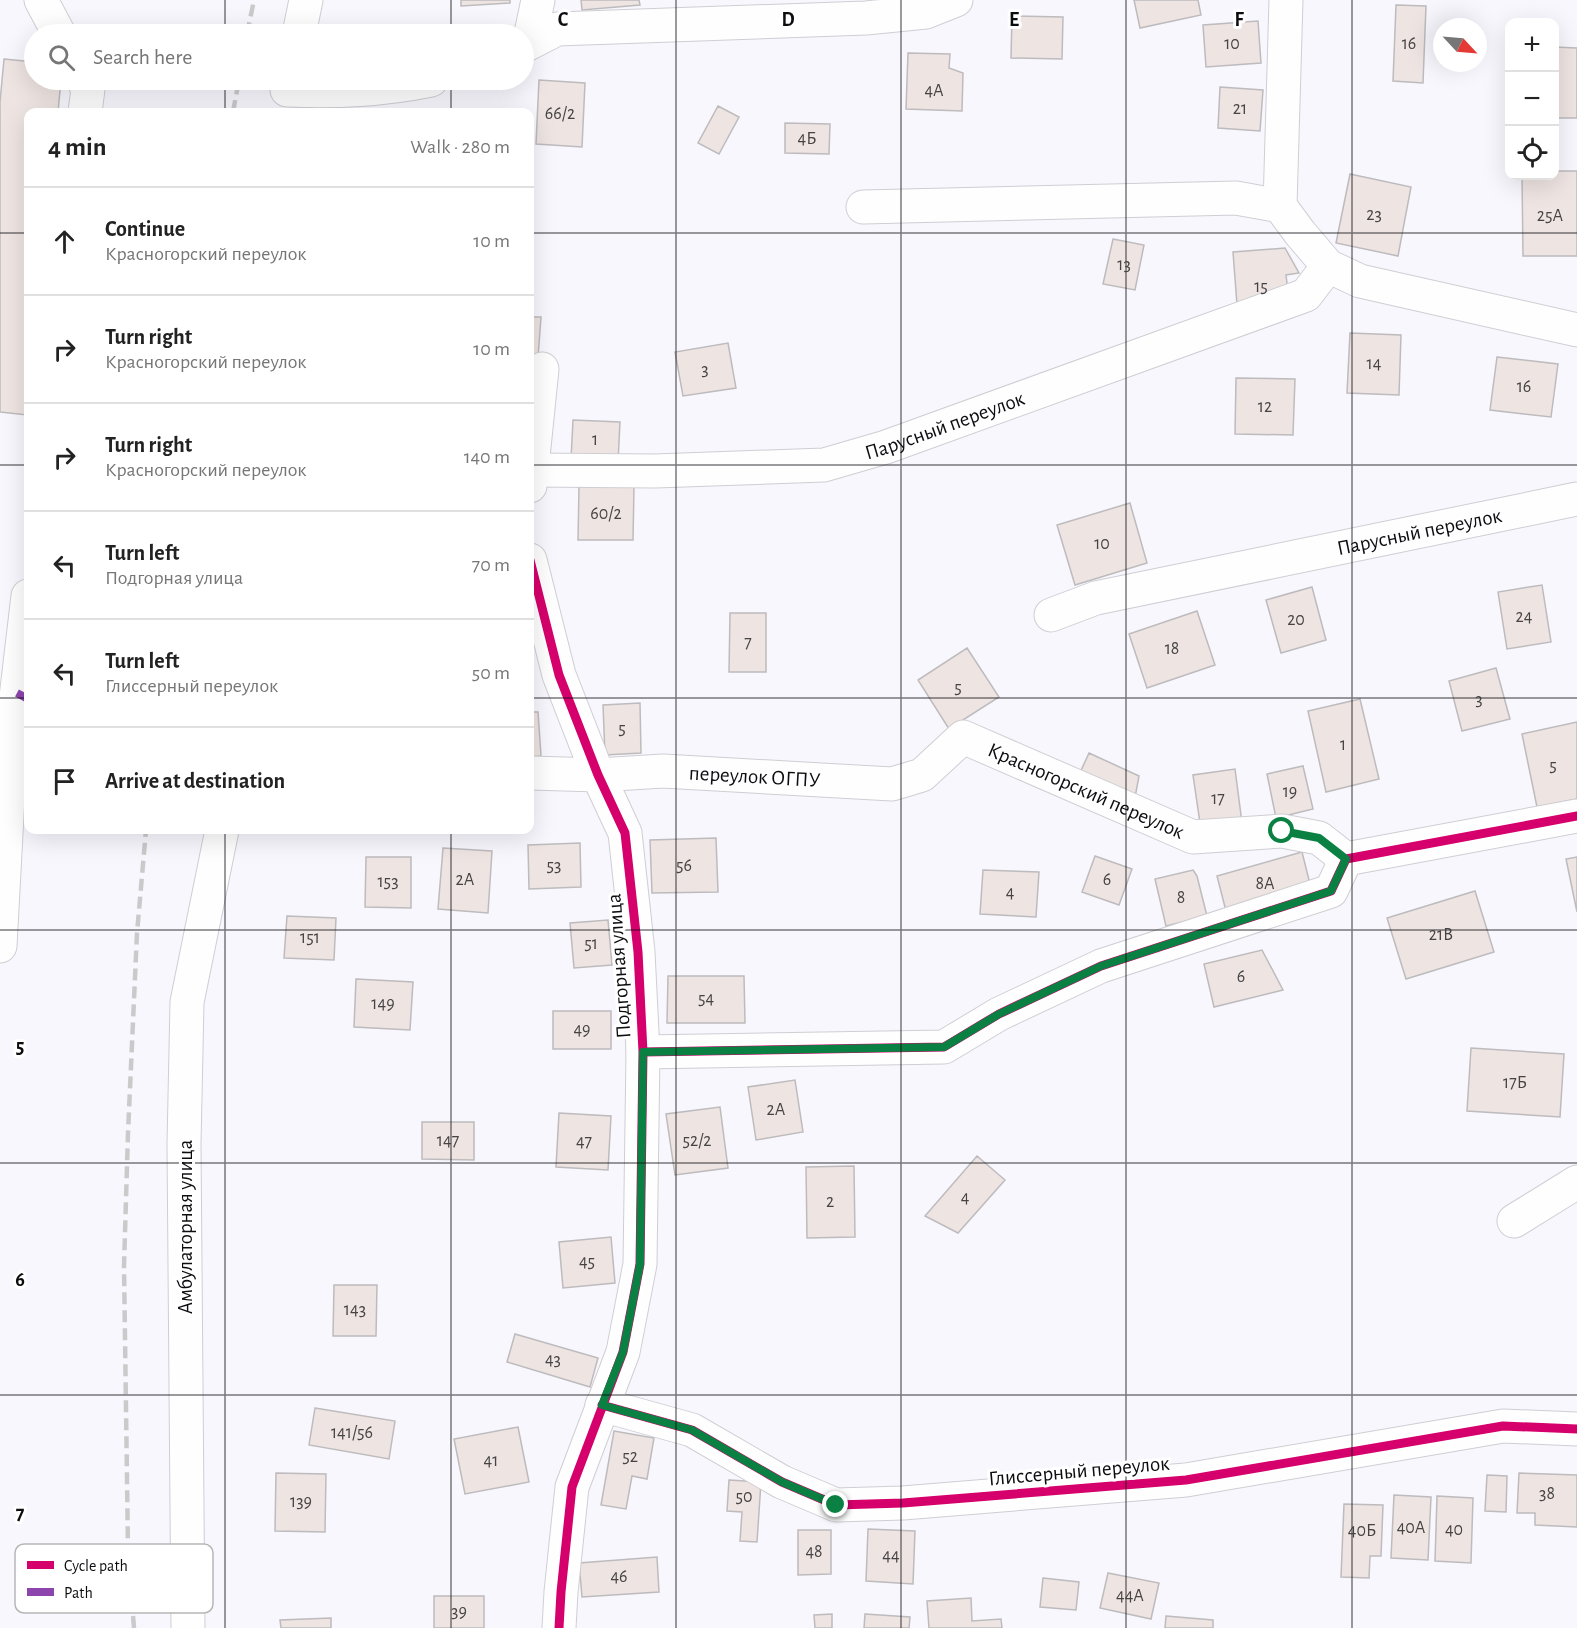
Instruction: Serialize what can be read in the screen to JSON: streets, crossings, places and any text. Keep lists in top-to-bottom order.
{
  "streets": {
    "street": [
      "Парусный переулок",
      "переулок ОГПУ",
      "Красногорский переулок",
      "Подгорная улица",
      "Амбулаторная улица",
      "Глиссерный переулок"
    ]
  },
  "crossings": [
    ["переулок ОГПУ", "Красногорский переулок"],
    ["переулок ОГПУ", "Подгорная улица"],
    ["Подгорная улица", "Глиссерный переулок"]
  ],
  "house_numbers": [
    "10",
    "16",
    "4А",
    "21",
    "66/2",
    "4Б",
    "23",
    "25А",
    "13",
    "15",
    "14",
    "3",
    "16",
    "12",
    "1",
    "60/2",
    "10",
    "24",
    "20",
    "7",
    "18",
    "5",
    "3",
    "5",
    "1",
    "5",
    "19",
    "17",
    "53",
    "56",
    "2А",
    "6",
    "153",
    "8А",
    "4",
    "8",
    "21В",
    "151",
    "51",
    "6",
    "54",
    "149",
    "49",
    "17Б",
    "2А",
    "147",
    "52/2",
    "47",
    "4",
    "2",
    "45",
    "143",
    "43",
    "141/56",
    "52",
    "41",
    "38",
    "50",
    "139",
    "40А",
    "40",
    "40Б",
    "48",
    "44",
    "46",
    "44А",
    "39"
  ],
  "legend": ["Cycle path", "Path"],
  "north": "bottom right",
  "page": {
    "map_buttons": ["+", "−"],
    "search": "Search here",
    "heading": ["4 min", "Walk · 280 m"],
    "list": [
      ["Continue", "Красногорский переулок", "10 m"],
      ["Turn right", "Красногорский переулок", "10 m"],
      ["Turn right", "Красногорский переулок", "140 m"],
      ["Turn left", "Подгорная улица", "70 m"],
      ["Turn left", "Глиссерный переулок", "50 m"],
      "Arrive at destination"
    ]
  },
  "grid": {
    "columns": [
      "C",
      "D",
      "E",
      "F"
    ],
    "rows": ["5", "6", "7"]
  }
}
